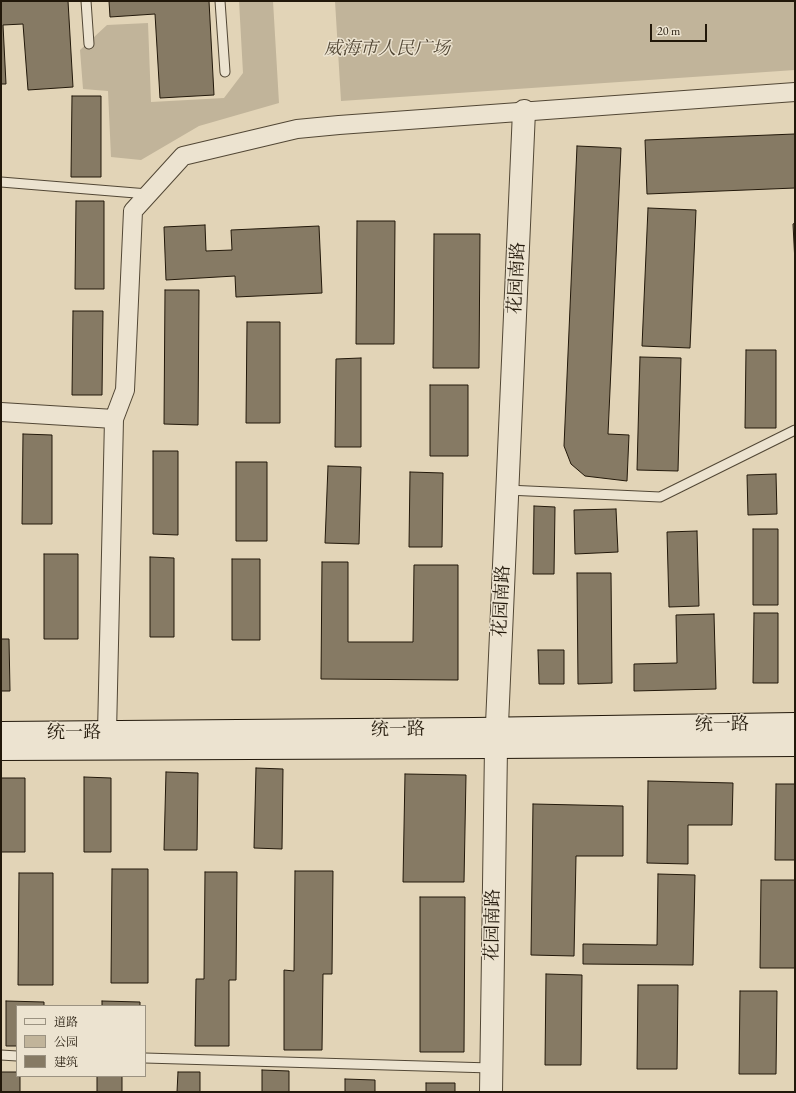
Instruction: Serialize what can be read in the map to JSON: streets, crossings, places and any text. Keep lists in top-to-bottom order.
{
  "streets": {
    "main road": ["花园南路", "统一路"]
  },
  "crossings": [
    ["花园南路", "统一路"]
  ],
  "parks": ["威海市人民广场"],
  "legend": ["道路", "公园", "建筑"],
  "scale_bar": "20 m"
}
